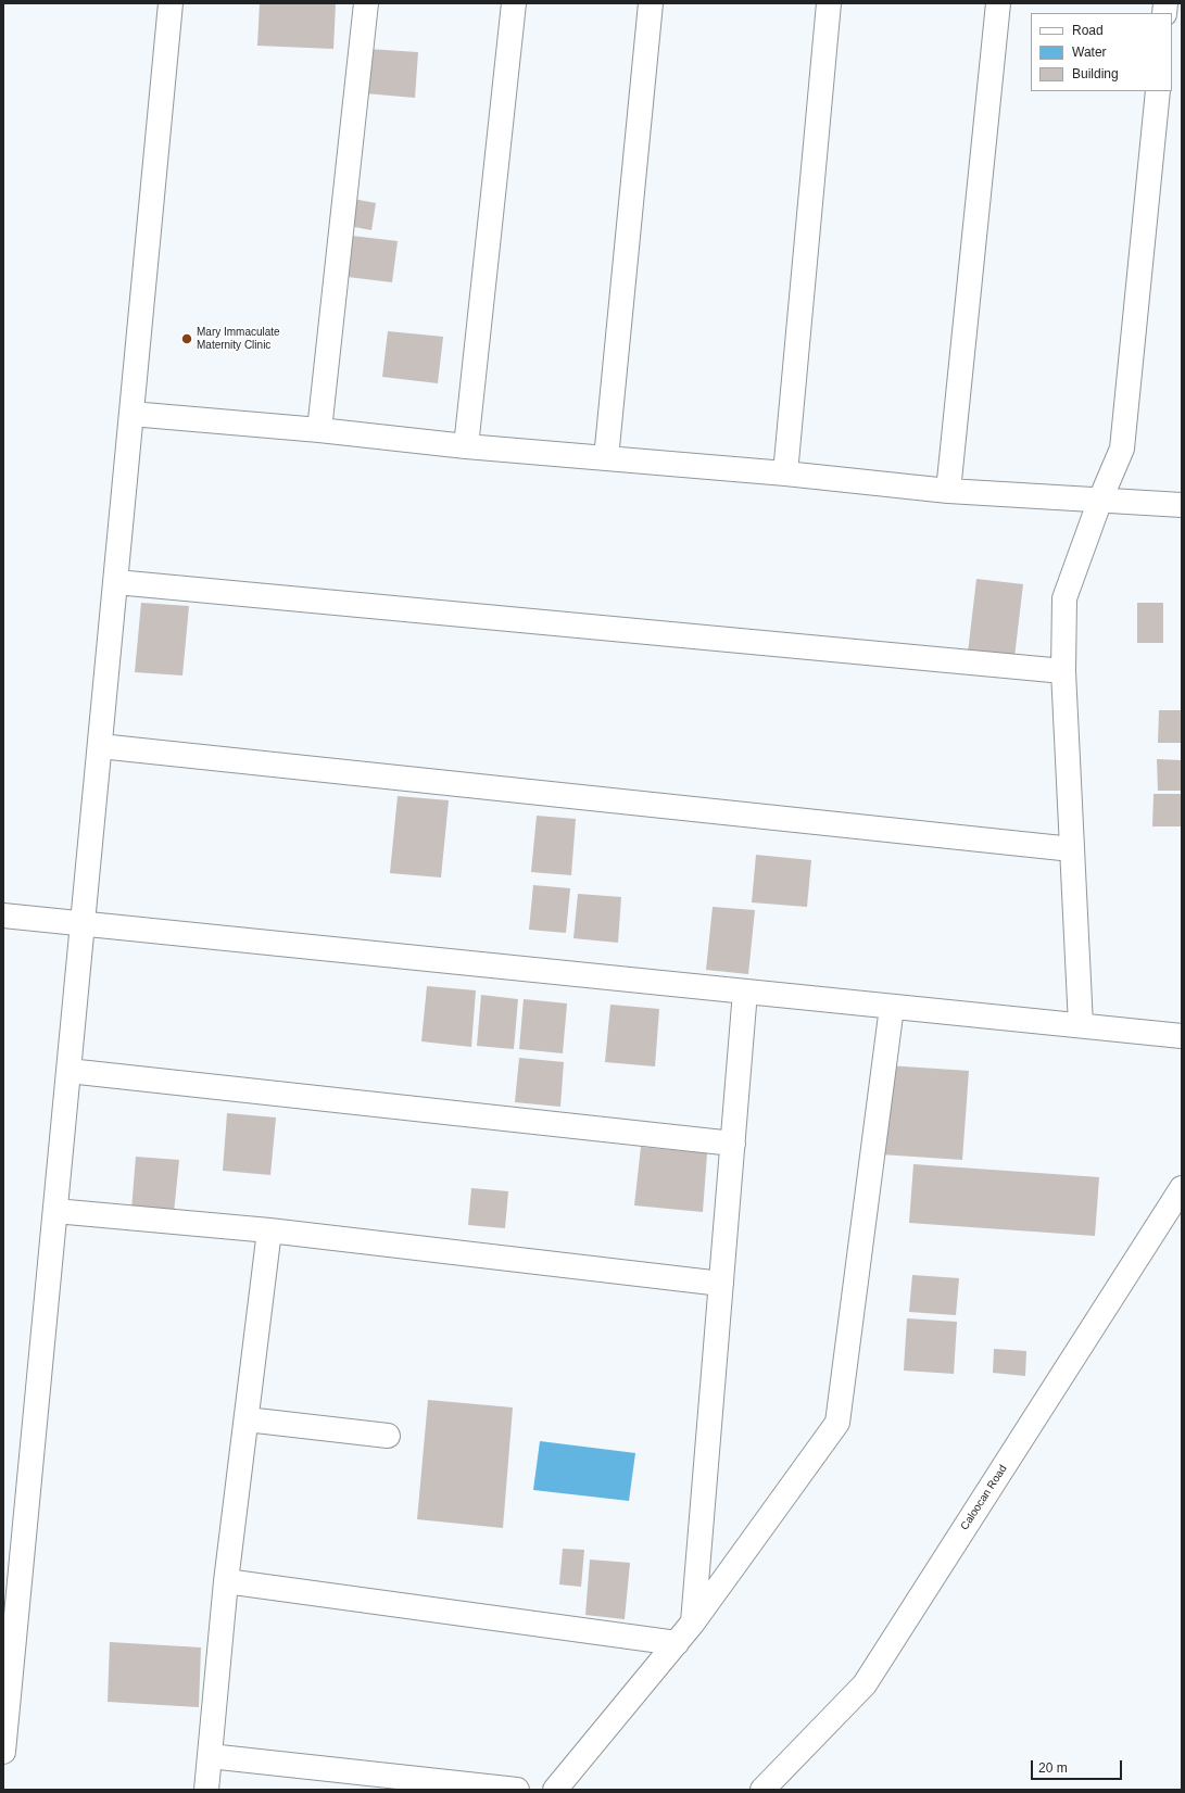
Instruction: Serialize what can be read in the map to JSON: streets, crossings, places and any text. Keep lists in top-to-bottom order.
{
  "streets": {
    "street": ["Caloocan Road"]
  },
  "places": ["Mary Immaculate Maternity Clinic"],
  "legend": ["Road", "Water", "Building"],
  "scale_bar": "20 m"
}
